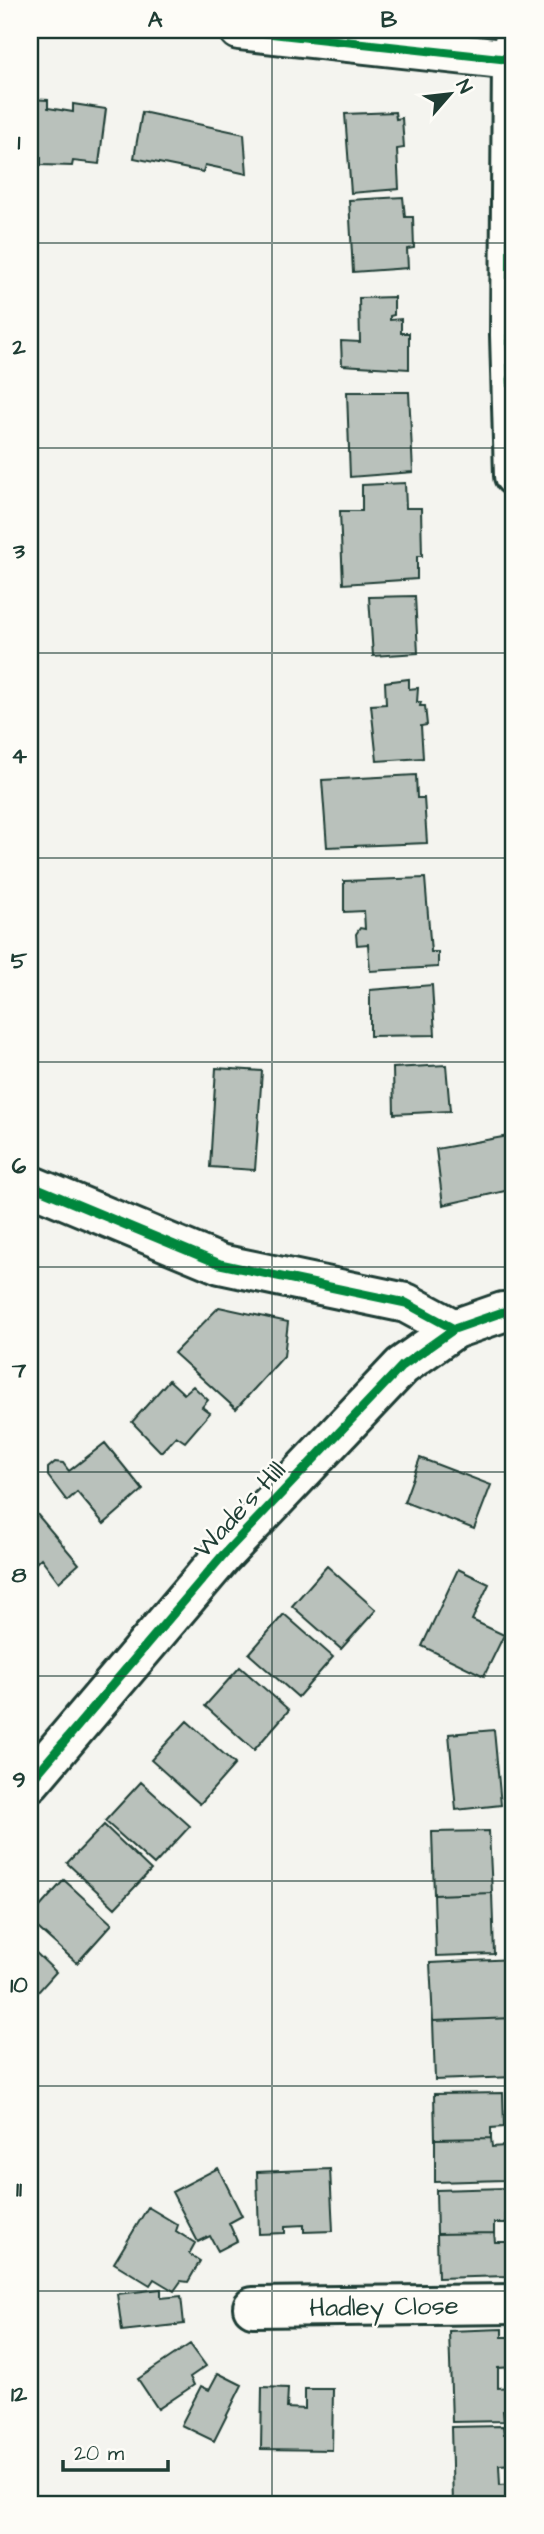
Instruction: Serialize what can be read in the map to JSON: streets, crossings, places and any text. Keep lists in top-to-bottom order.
{
  "streets": {
    "street": ["Wade's Hill", "Hadley Close"]
  },
  "scale_bar": "20 m",
  "north": "top right",
  "grid": {
    "columns": ["A", "B"],
    "rows": [
      "1",
      "2",
      "3",
      "4",
      "5",
      "6",
      "7",
      "8",
      "9",
      "10",
      "11",
      "12"
    ]
  }
}
